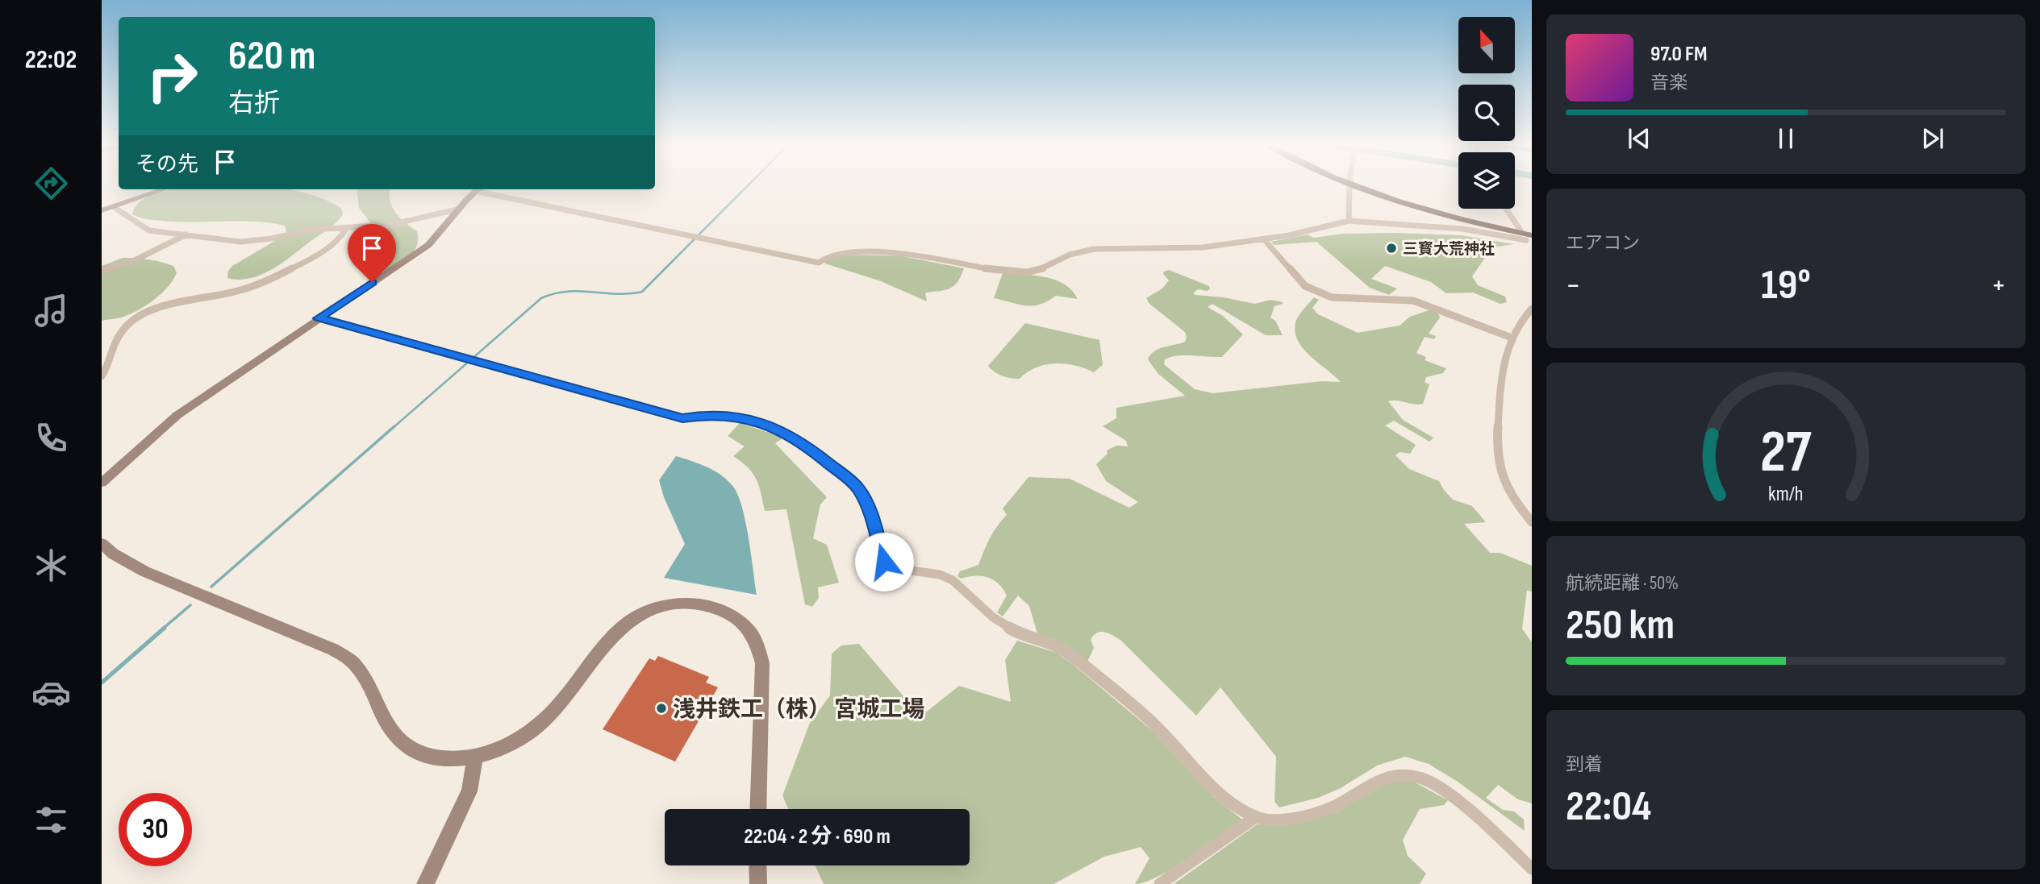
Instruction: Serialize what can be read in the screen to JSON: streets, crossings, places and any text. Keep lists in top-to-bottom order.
{
  "places": ["三寳大荒神社", "浅井鉄工（株） 宮城工場"],
  "north": "top",
  "page": {
    "tabs": "22:02",
    "turn": ["620 m", "右折"],
    "song": ["97.0 FM", "音楽"],
    "then": "その先",
    "tile": [
      "エアコン",
      ["航続距離 · 50%", "250 km"],
      ["到着", "22:04"]
    ],
    "heat": ["−", "19°", "+"],
    "limit": "30",
    "trip": "22:04 · 2 分 · 690 m",
    "gauge": ["27", "km/h"]
  }
}
